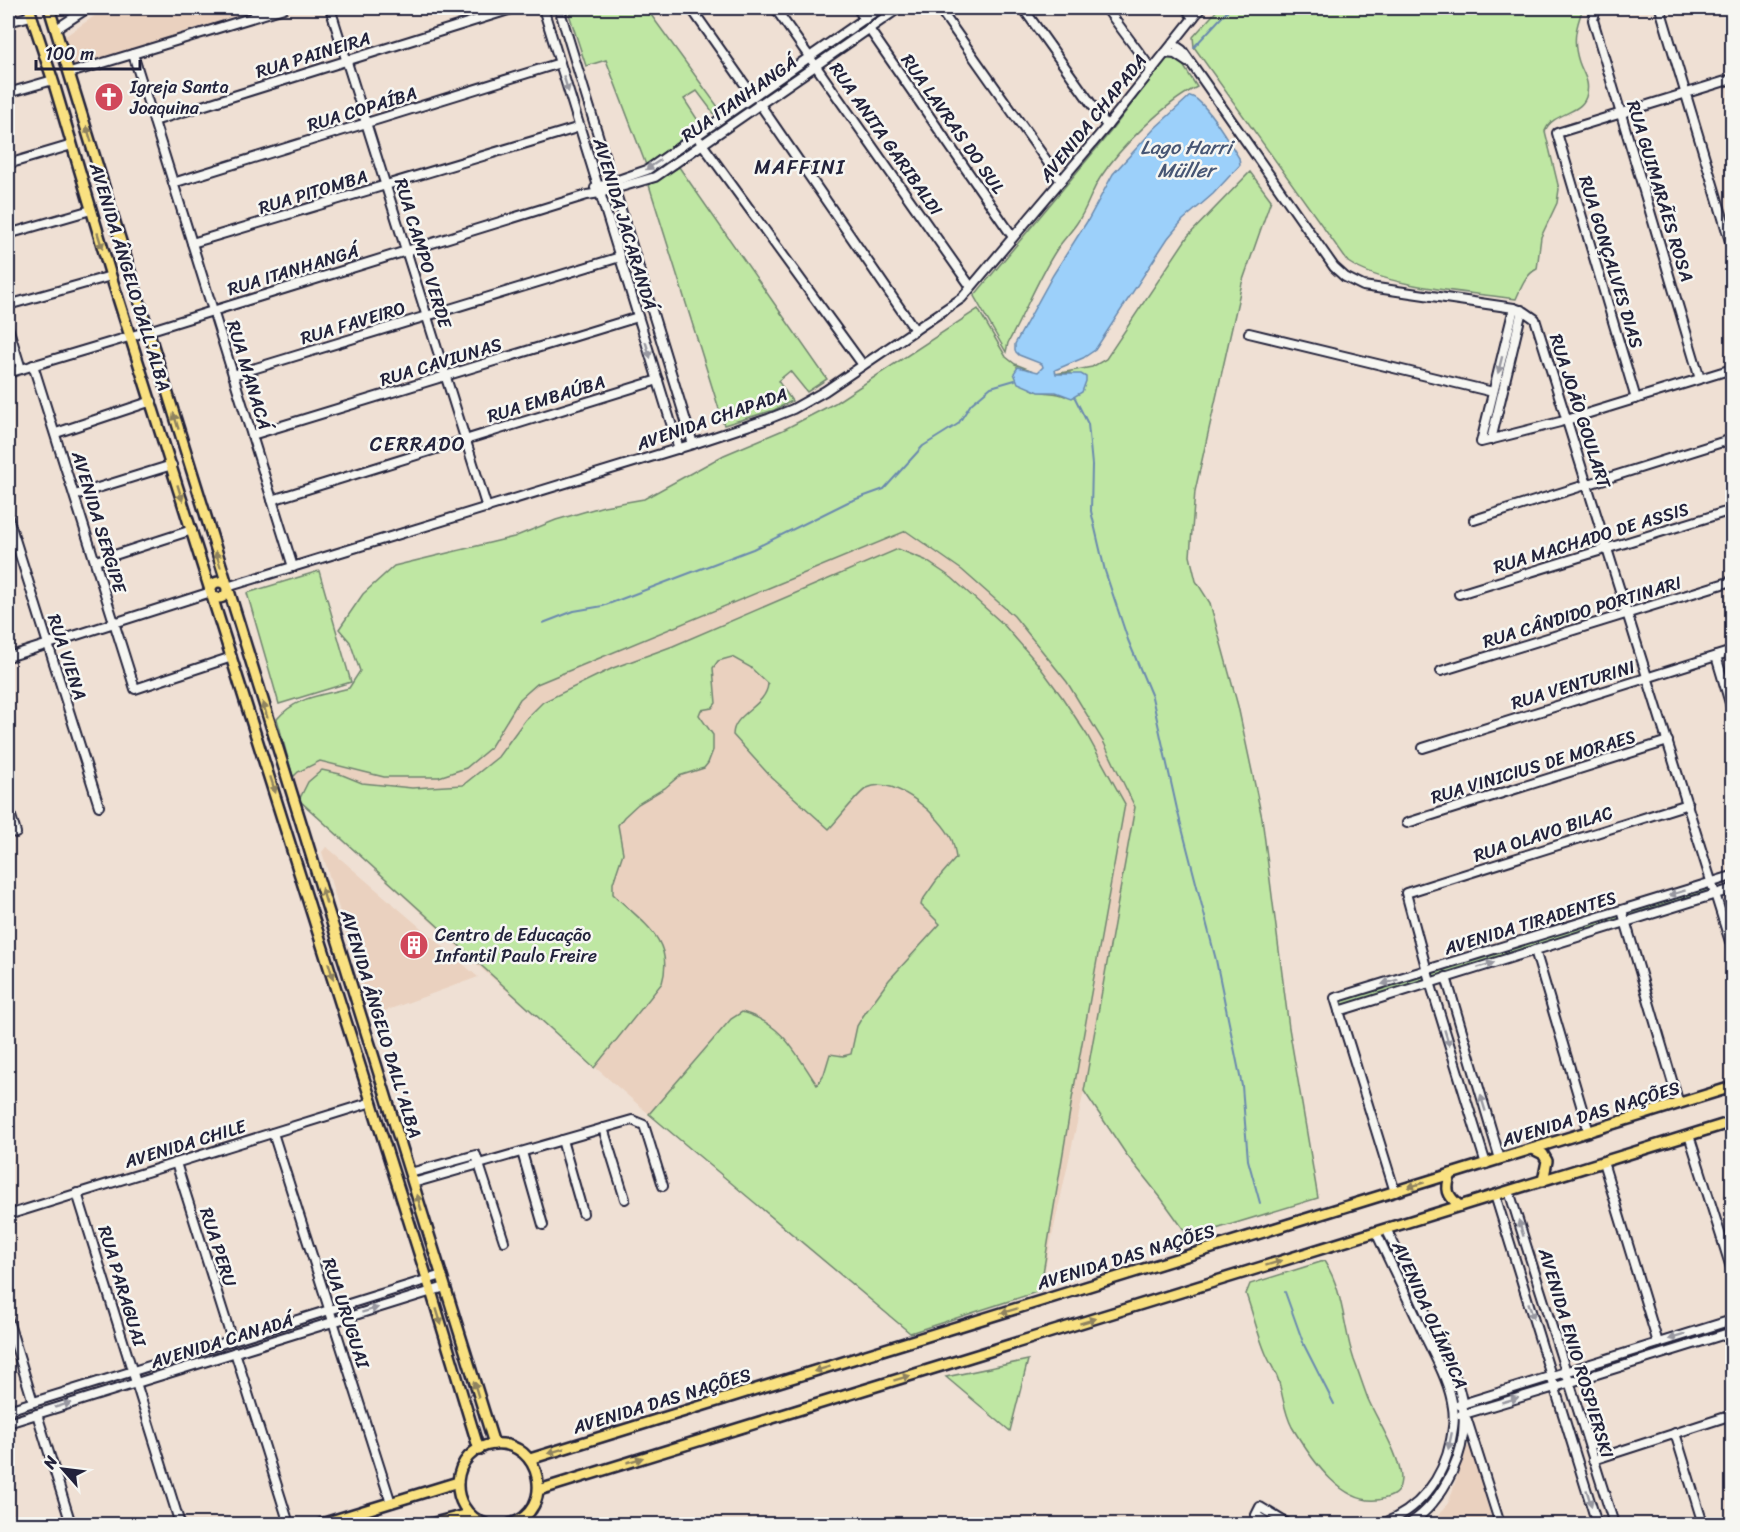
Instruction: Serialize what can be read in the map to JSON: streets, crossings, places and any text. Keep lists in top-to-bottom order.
{
  "streets": {
    "main road": ["AVENIDA ÂNGELO DALL'ALBA", "AVENIDA DAS NAÇÕES"],
    "street": [
      "RUA PAINEIRA",
      "RUA ITANHANGÁ",
      "RUA COPAÍBA",
      "AVENIDA CHAPADA",
      "RUA LAVRAS DO SUL",
      "RUA ANITA GARIBALDI",
      "RUA GUIMARÃES ROSA",
      "RUA PITOMBA",
      "AVENIDA JACARANDÁ",
      "RUA CAMPO VERDE",
      "RUA GONÇALVES DIAS",
      "RUA FAVEIRO",
      "RUA CAVIUNAS",
      "RUA MANACÁ",
      "RUA EMBAÚBA",
      "RUA JOÃO GOULART",
      "AVENIDA SERGIPE",
      "RUA MACHADO DE ASSIS",
      "RUA CÂNDIDO PORTINARI",
      "RUA VIENA",
      "RUA VENTURINI",
      "RUA VINICIUS DE MORAES",
      "RUA OLAVO BILAC",
      "AVENIDA TIRADENTES",
      "AVENIDA CHILE",
      "RUA PERU",
      "RUA PARAGUAI",
      "RUA URUGUAI",
      "AVENIDA OLÍMPICA",
      "AVENIDA CANADÁ",
      "AVENIDA ENIO ROSPIERSKI"
    ]
  },
  "crossings": [
    ["RUA PAINEIRA", "RUA CAMPO VERDE"],
    ["RUA PAINEIRA", "RUA MANACÁ"],
    ["RUA ITANHANGÁ", "RUA LAVRAS DO SUL"],
    ["RUA ITANHANGÁ", "RUA ANITA GARIBALDI"],
    ["RUA ITANHANGÁ", "AVENIDA JACARANDÁ"],
    ["RUA ITANHANGÁ", "RUA CAMPO VERDE"],
    ["RUA ITANHANGÁ", "AVENIDA ÂNGELO DALL'ALBA"],
    ["RUA ITANHANGÁ", "RUA MANACÁ"],
    ["RUA ITANHANGÁ", "AVENIDA SERGIPE"],
    ["RUA COPAÍBA", "AVENIDA JACARANDÁ"],
    ["RUA COPAÍBA", "RUA CAMPO VERDE"],
    ["RUA COPAÍBA", "RUA MANACÁ"],
    ["AVENIDA CHAPADA", "RUA LAVRAS DO SUL"],
    ["AVENIDA CHAPADA", "RUA ANITA GARIBALDI"],
    ["AVENIDA CHAPADA", "AVENIDA JACARANDÁ"],
    ["AVENIDA CHAPADA", "RUA CAMPO VERDE"],
    ["AVENIDA CHAPADA", "AVENIDA ÂNGELO DALL'ALBA"],
    ["AVENIDA CHAPADA", "RUA MANACÁ"],
    ["RUA GUIMARÃES ROSA", "RUA GONÇALVES DIAS"],
    ["RUA PITOMBA", "AVENIDA JACARANDÁ"],
    ["RUA PITOMBA", "RUA CAMPO VERDE"],
    ["RUA PITOMBA", "RUA MANACÁ"],
    ["AVENIDA JACARANDÁ", "RUA FAVEIRO"],
    ["AVENIDA JACARANDÁ", "RUA CAVIUNAS"],
    ["AVENIDA JACARANDÁ", "RUA EMBAÚBA"],
    ["RUA CAMPO VERDE", "RUA FAVEIRO"],
    ["RUA CAMPO VERDE", "RUA CAVIUNAS"],
    ["RUA CAMPO VERDE", "RUA EMBAÚBA"],
    ["AVENIDA ÂNGELO DALL'ALBA", "AVENIDA SERGIPE"],
    ["AVENIDA ÂNGELO DALL'ALBA", "AVENIDA CHILE"],
    ["AVENIDA ÂNGELO DALL'ALBA", "AVENIDA CANADÁ"],
    ["RUA FAVEIRO", "RUA MANACÁ"],
    ["RUA CAVIUNAS", "RUA MANACÁ"],
    ["RUA MANACÁ", "RUA EMBAÚBA"],
    ["RUA JOÃO GOULART", "RUA MACHADO DE ASSIS"],
    ["RUA JOÃO GOULART", "RUA CÂNDIDO PORTINARI"],
    ["RUA JOÃO GOULART", "RUA VENTURINI"],
    ["RUA JOÃO GOULART", "RUA VINICIUS DE MORAES"],
    ["RUA JOÃO GOULART", "RUA OLAVO BILAC"],
    ["RUA JOÃO GOULART", "AVENIDA TIRADENTES"],
    ["RUA OLAVO BILAC", "AVENIDA TIRADENTES"],
    ["AVENIDA CHILE", "RUA PERU"],
    ["AVENIDA CHILE", "RUA PARAGUAI"],
    ["AVENIDA CHILE", "RUA URUGUAI"],
    ["RUA PERU", "AVENIDA CANADÁ"],
    ["RUA PARAGUAI", "AVENIDA CANADÁ"],
    ["RUA URUGUAI", "AVENIDA CANADÁ"]
  ],
  "districts": ["MAFFINI", "CERRADO"],
  "water": ["Lago Harri Müller"],
  "places": {
    "church": ["Igreja Santa Joaquina"],
    "building": ["Centro de Educação Infantil Paulo Freire"]
  },
  "scale_bar": "100 m",
  "north": "top left"
}
